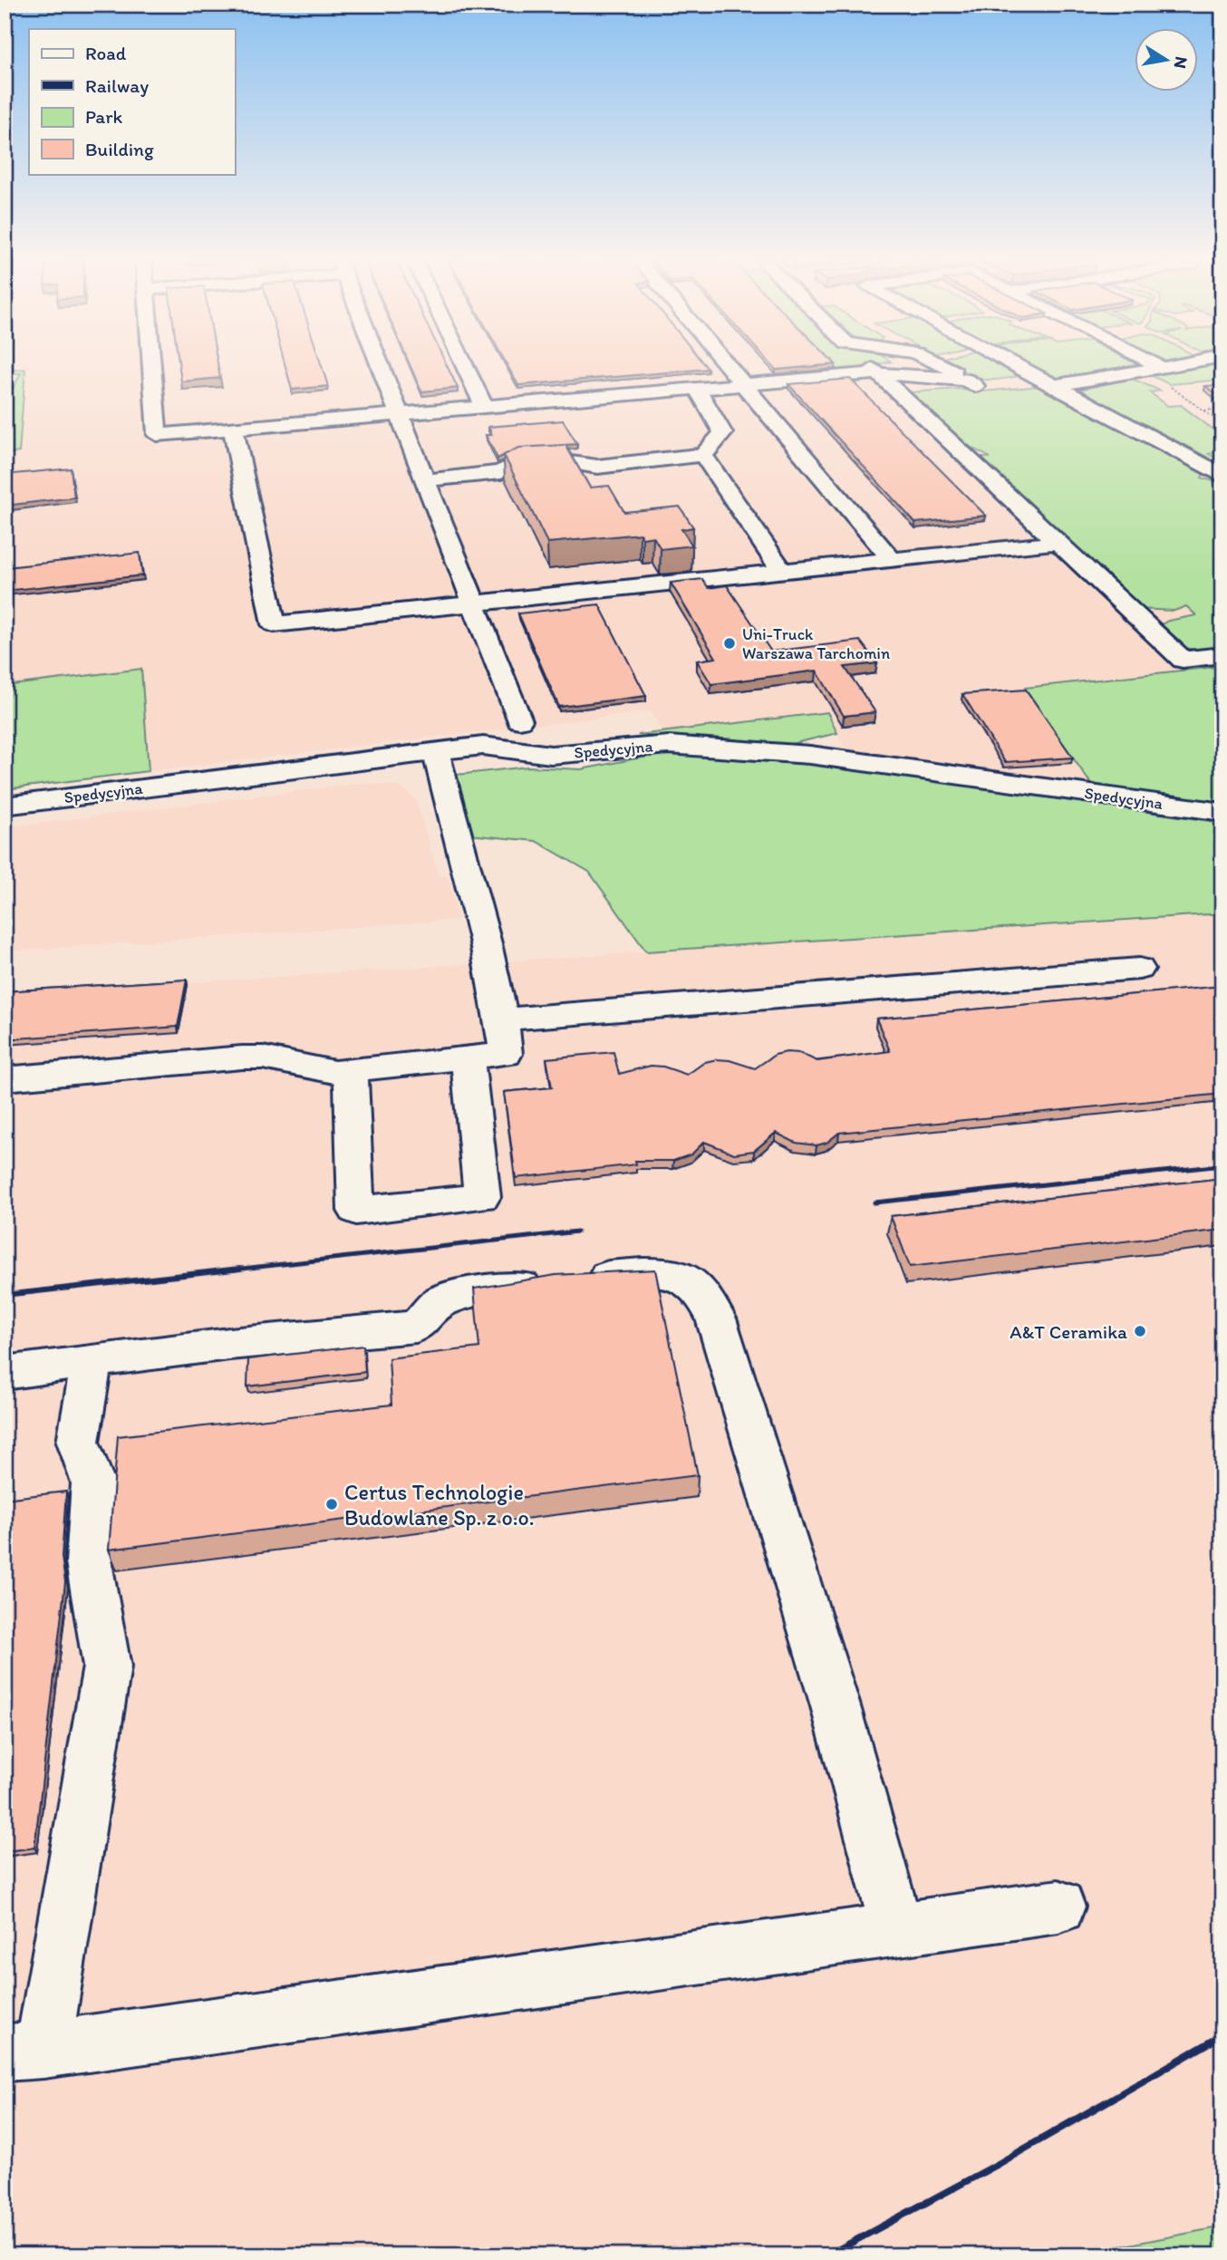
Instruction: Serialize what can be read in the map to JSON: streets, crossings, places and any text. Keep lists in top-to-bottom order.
{
  "streets": {
    "street": ["Spedycyjna"]
  },
  "places": ["Uni-Truck Warszawa Tarchomin", "A&T Ceramika", "Certus Technologie Budowlane Sp. z o.o."],
  "legend": [
    "Road",
    "Railway",
    "Park",
    "Building"
  ],
  "north": "right"
}
